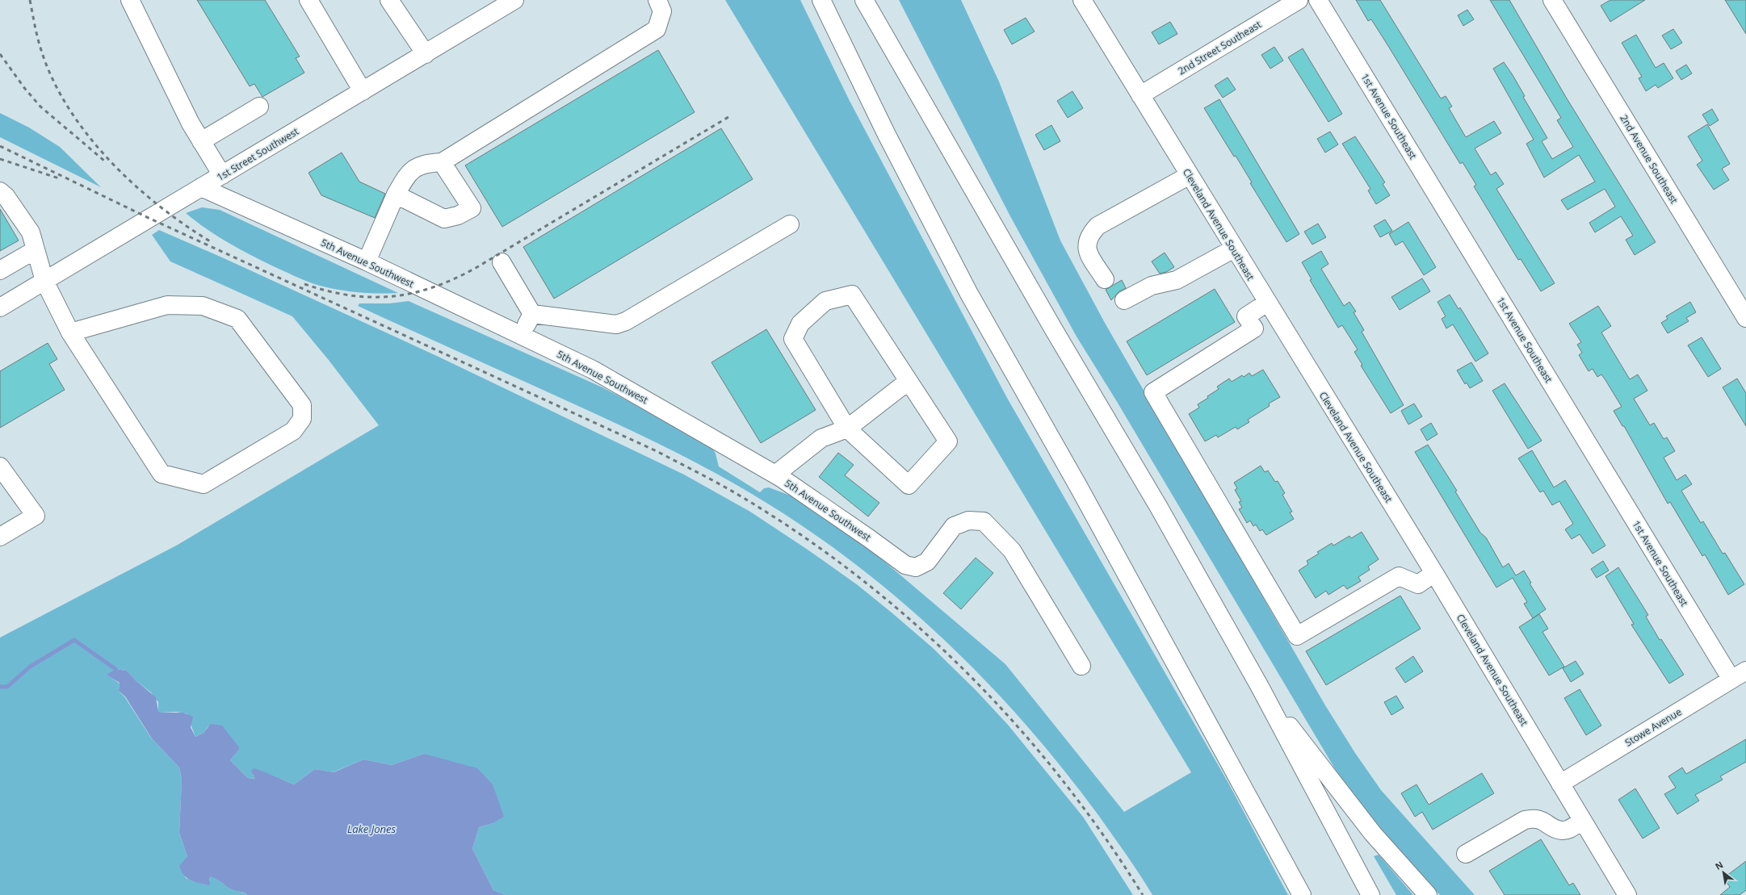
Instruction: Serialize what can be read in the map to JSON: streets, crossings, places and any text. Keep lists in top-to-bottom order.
{
  "streets": {
    "main road": [
      "2nd Street Southeast",
      "1st Avenue Southeast",
      "1st Street Southwest",
      "2nd Avenue Southeast",
      "Cleveland Avenue Southeast",
      "5th Avenue Southwest",
      "Stowe Avenue"
    ]
  },
  "crossings": [
    ["2nd Street Southeast", "Cleveland Avenue Southeast"],
    ["1st Avenue Southeast", "Stowe Avenue"],
    ["1st Street Southwest", "5th Avenue Southwest"],
    ["Cleveland Avenue Southeast", "Stowe Avenue"]
  ],
  "water": ["Lake Jones"],
  "north": "top left"
}
